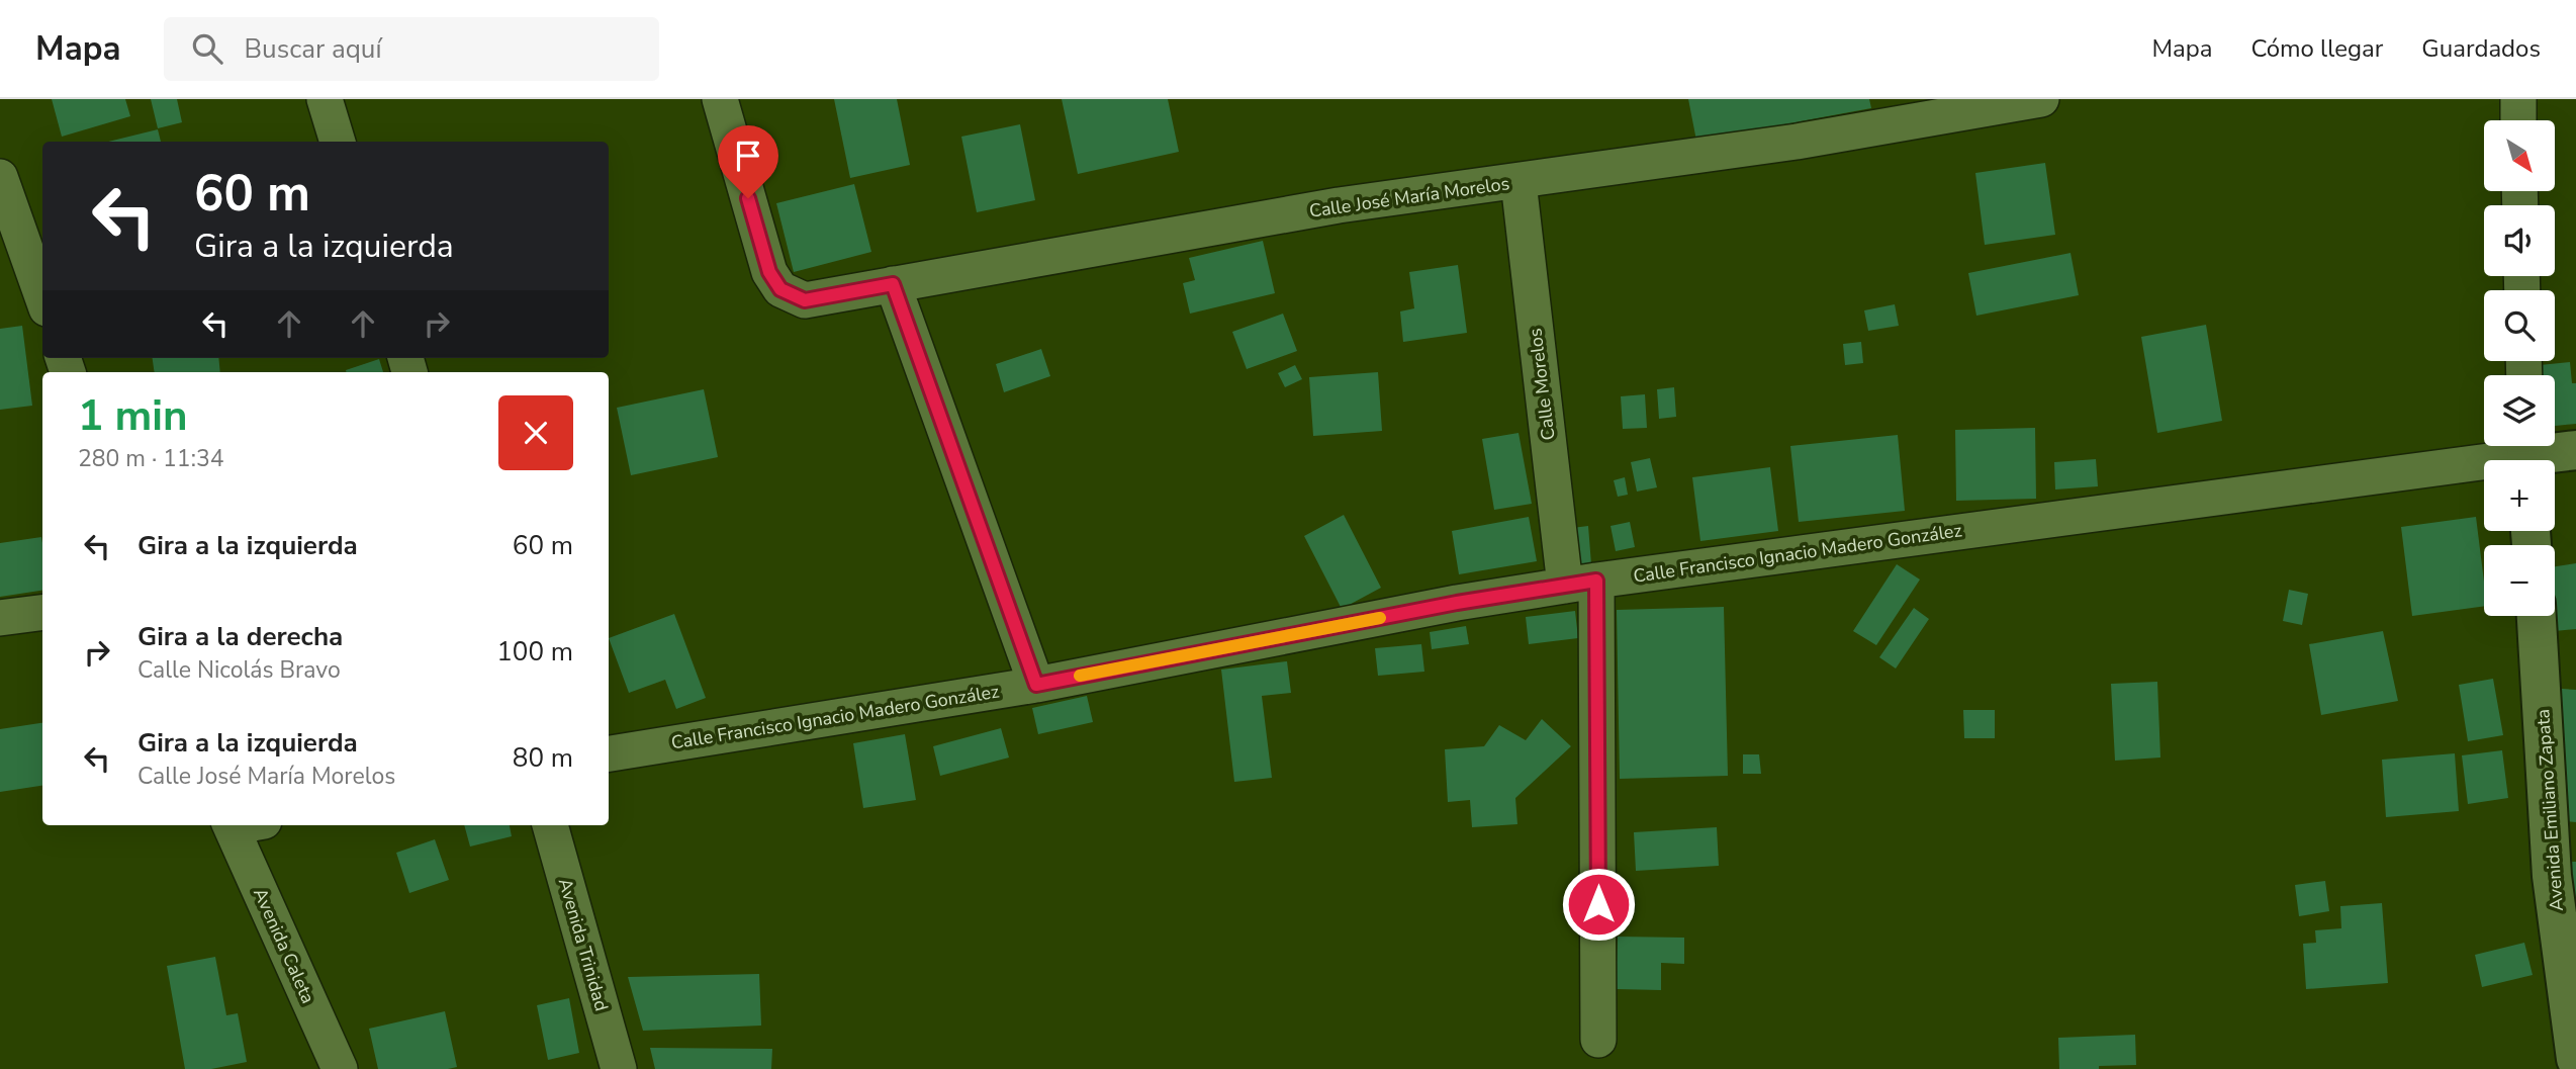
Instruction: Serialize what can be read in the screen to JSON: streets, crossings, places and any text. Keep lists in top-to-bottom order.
{
  "streets": {
    "street": [
      "Calle José María Morelos",
      "Calle Morelos",
      "Calle Francisco Ignacio Madero González",
      "Avenida Emiliano Zapata",
      "Avenida Trinidad",
      "Avenida Caleta"
    ]
  },
  "crossings": [
    ["Calle José María Morelos", "Calle Morelos"],
    ["Calle Morelos", "Calle Francisco Ignacio Madero González"]
  ],
  "north": "bottom right",
  "page": {
    "header": "Mapa",
    "search": "Buscar aquí",
    "nav": ["Mapa", "Cómo llegar", "Guardados"],
    "map_buttons": ["+", "−"],
    "turn": ["60 m", "Gira a la izquierda"],
    "heading": ["1 min", "280 m · 11:34"],
    "list": [
      {
        "name": "Gira a la izquierda",
        "value": "60 m"
      },
      {
        "name": "Gira a la derecha",
        "note": "Calle Nicolás Bravo",
        "value": "100 m"
      },
      {
        "name": "Gira a la izquierda",
        "note": "Calle José María Morelos",
        "value": "80 m"
      }
    ]
  }
}
